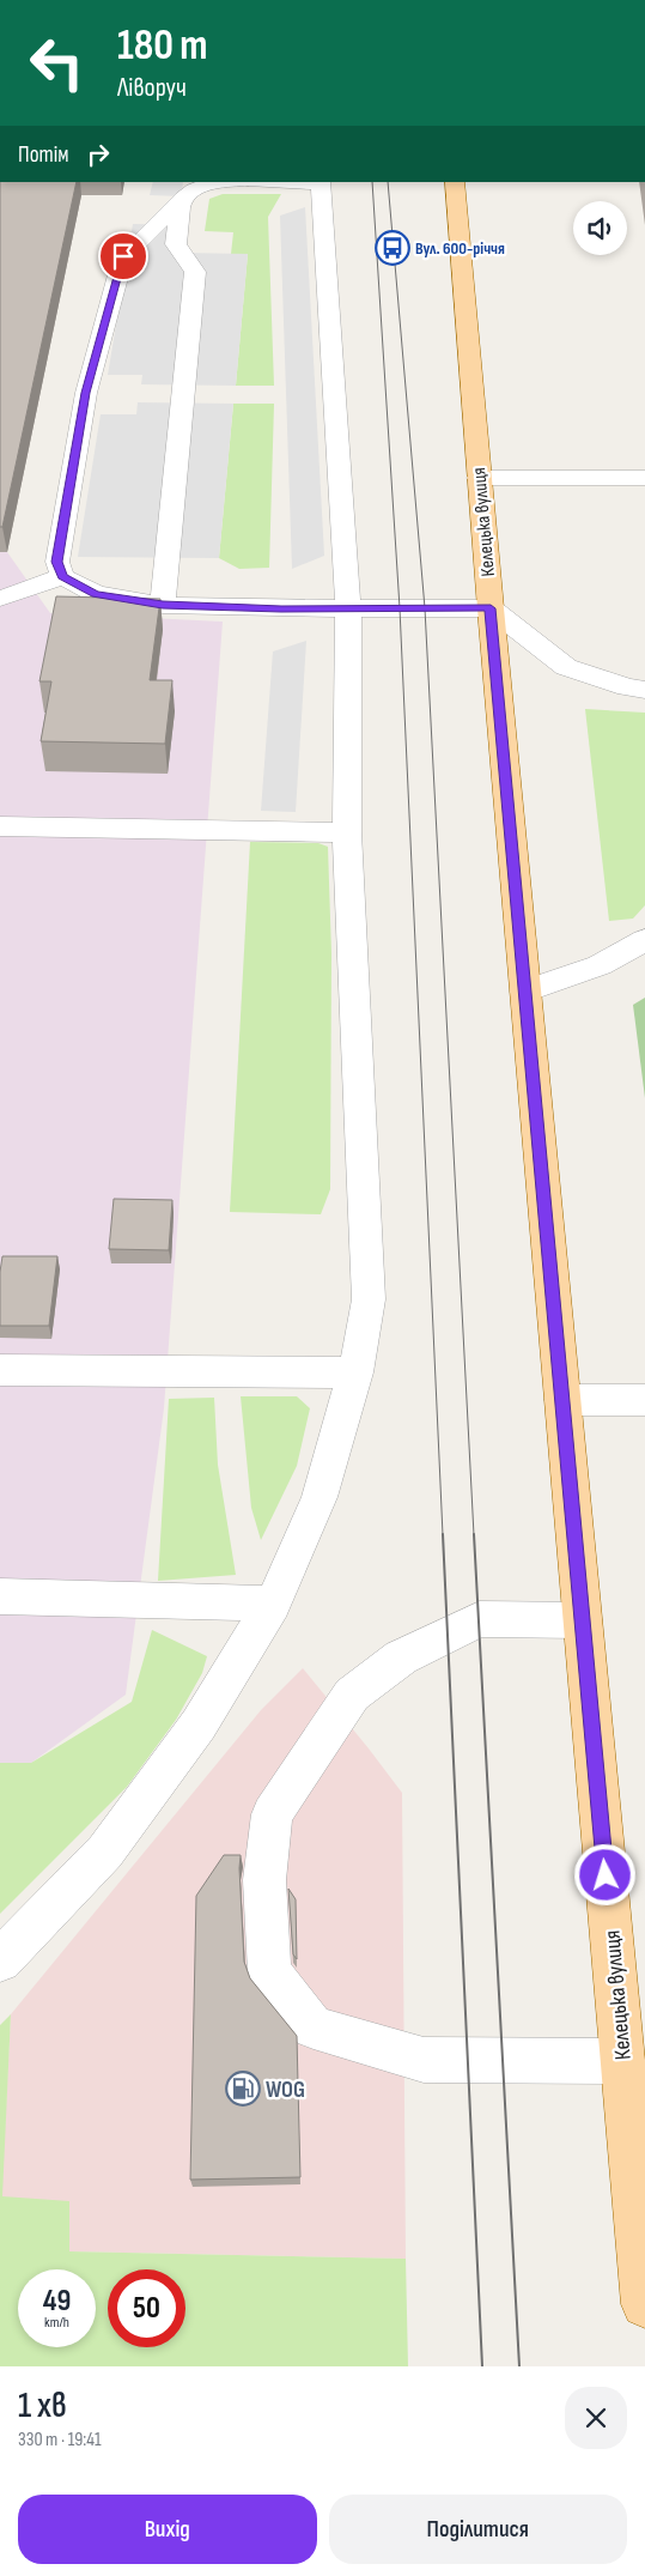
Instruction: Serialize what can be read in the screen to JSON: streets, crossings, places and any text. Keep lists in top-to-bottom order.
{
  "streets": {
    "main road": ["Келецька вулиця"]
  },
  "places": {
    "bus stop": ["Вул. 600-річчя"],
    "fuel station": ["WOG"]
  },
  "page": {
    "turn": ["180 m", "Ліворуч"],
    "then": "Потім",
    "speed": "49 km/h",
    "limit": "50",
    "heading": ["1 хв", "330 m · 19:41"],
    "buttons": ["Вихід", "Поділитися"]
  }
}
